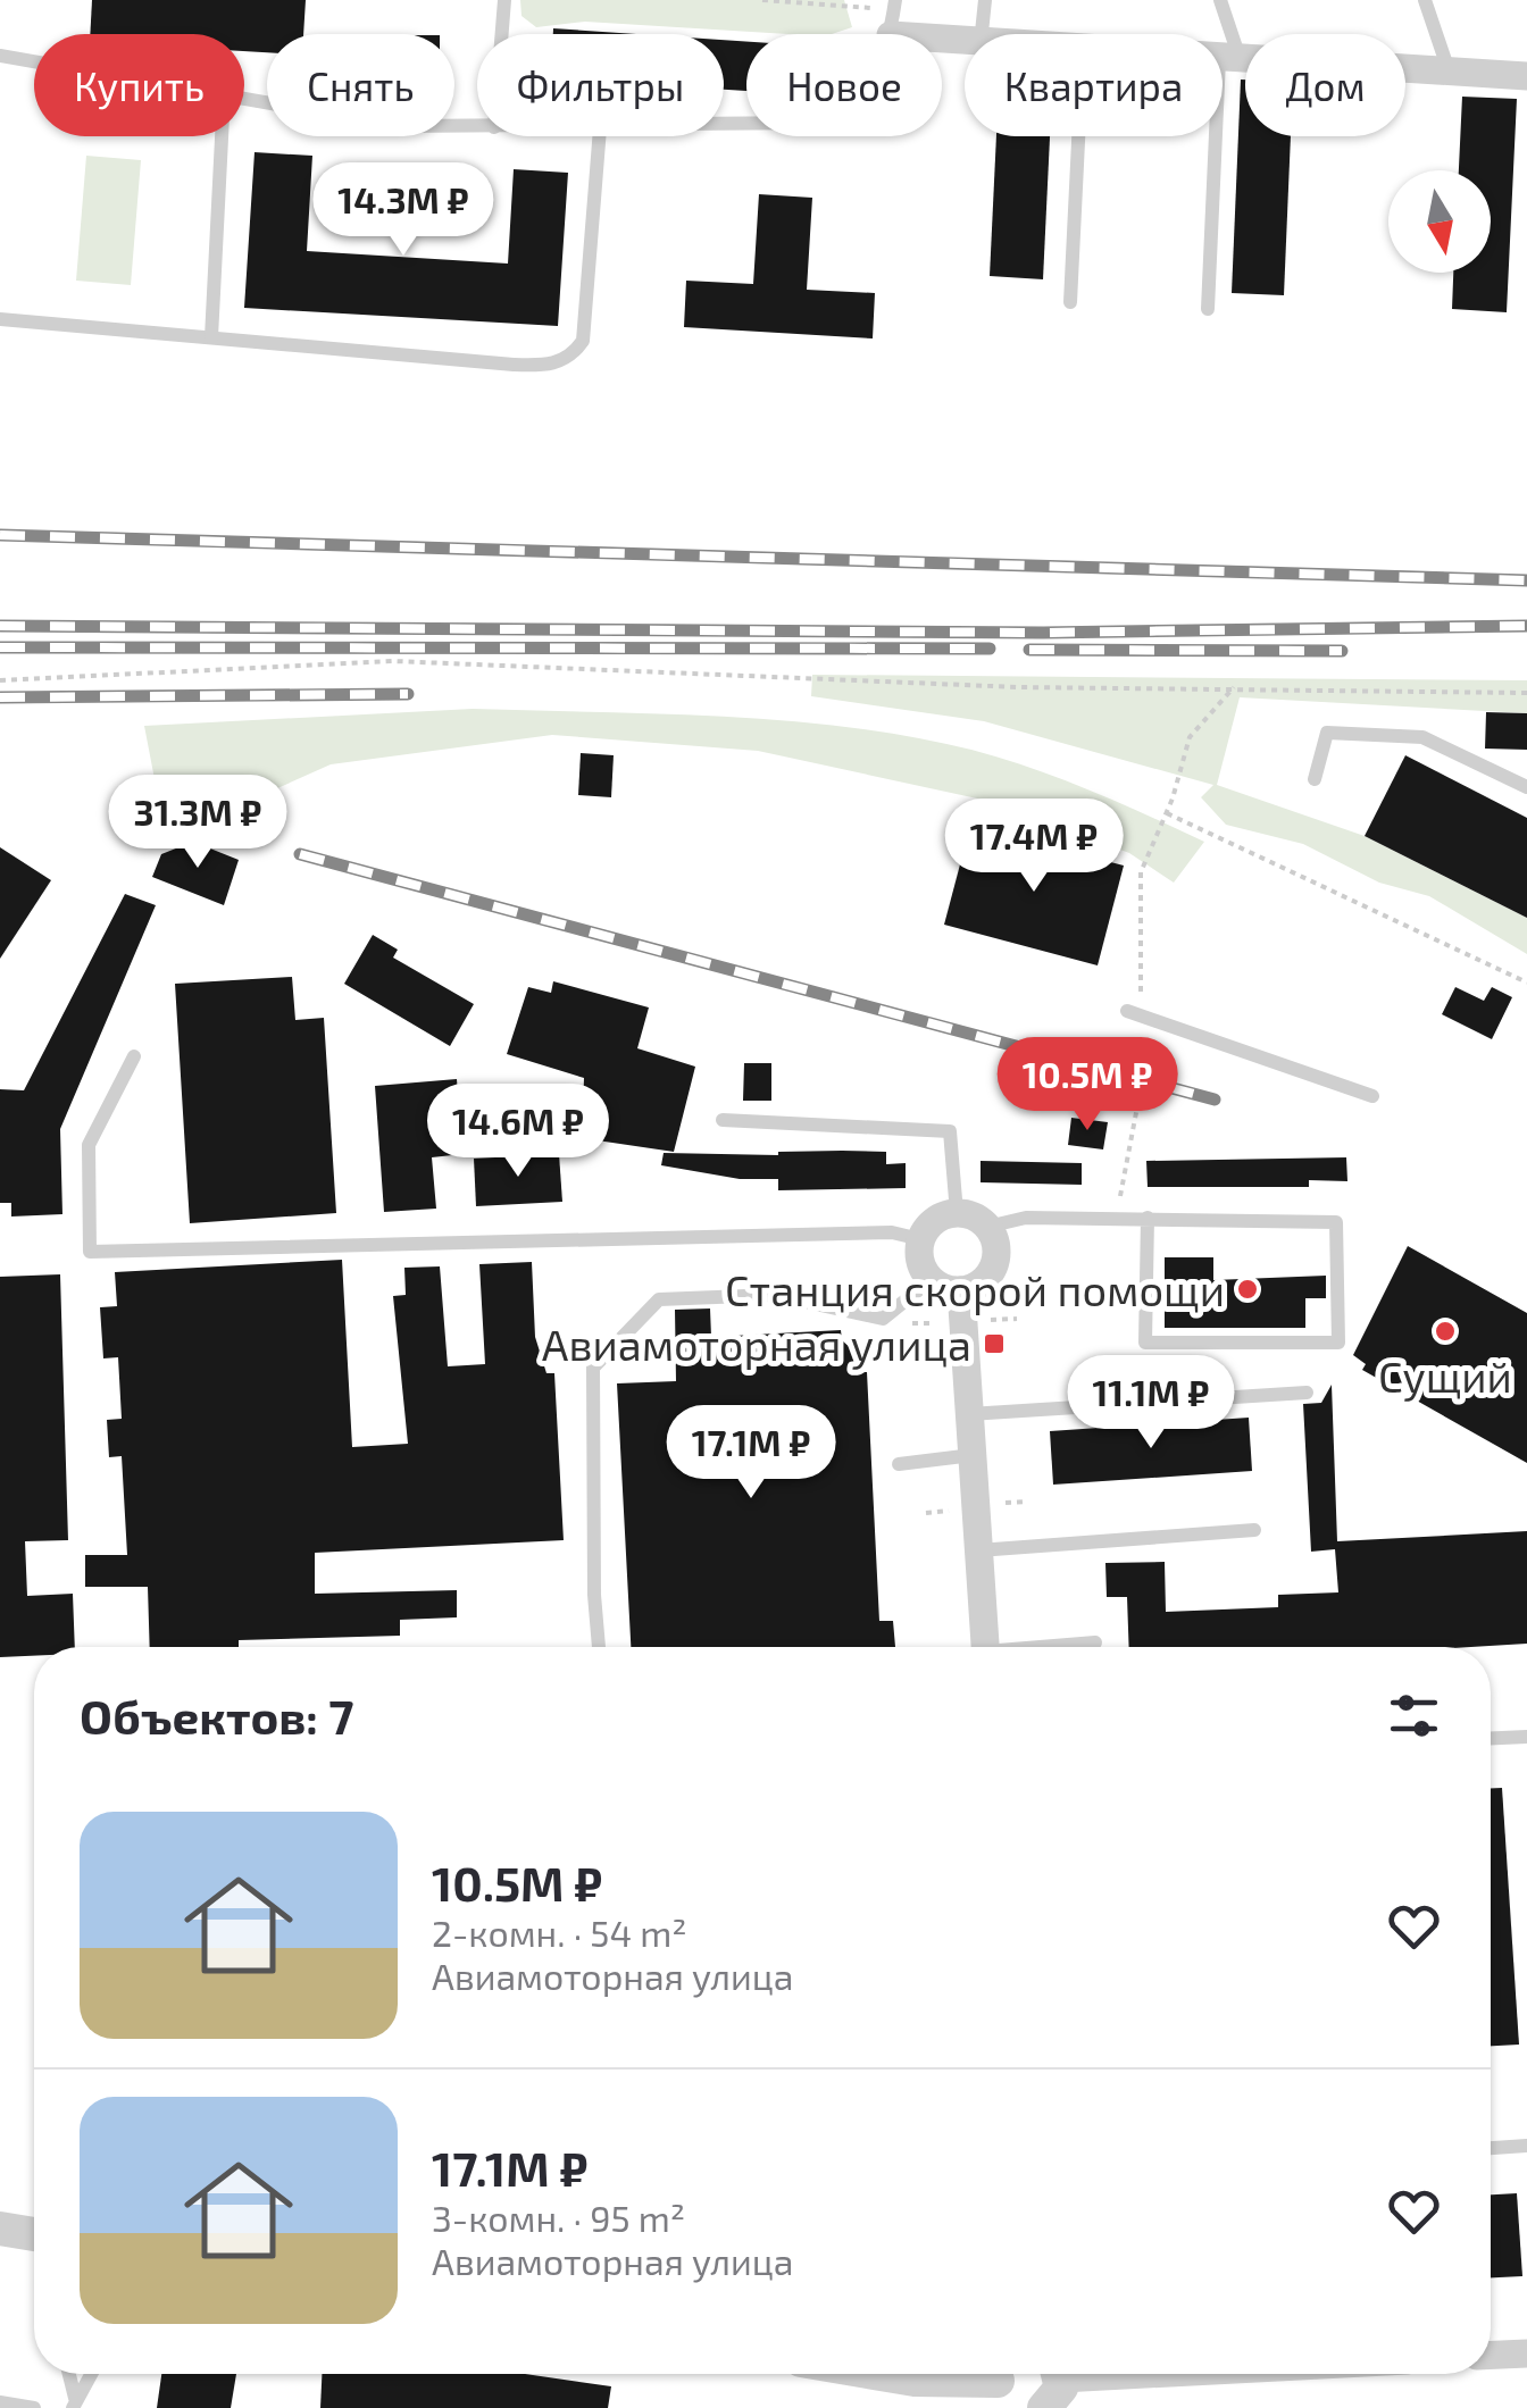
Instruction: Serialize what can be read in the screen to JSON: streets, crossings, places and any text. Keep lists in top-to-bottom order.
{
  "places": {
    "other": ["Станция скорой помощи", "Сущий"],
    "transit": ["Авиамоторная улица"]
  },
  "north": "bottom",
  "page": {
    "chip": [
      "Купить",
      "Снять",
      "Фильтры",
      "Новое",
      "Квартира",
      "Дом"
    ],
    "price": [
      "14.3M ₽",
      "31.3M ₽",
      "17.4M ₽",
      "10.5M ₽",
      "14.6M ₽",
      "11.1M ₽",
      "17.1M ₽"
    ],
    "heading": "Объектов: 7",
    "list": [
      {
        "name": "10.5M ₽",
        "note": "2-комн. · 54 m² · Авиамоторная улица"
      },
      {
        "name": "17.1M ₽",
        "note": "3-комн. · 95 m² · Авиамоторная улица"
      }
    ]
  }
}
